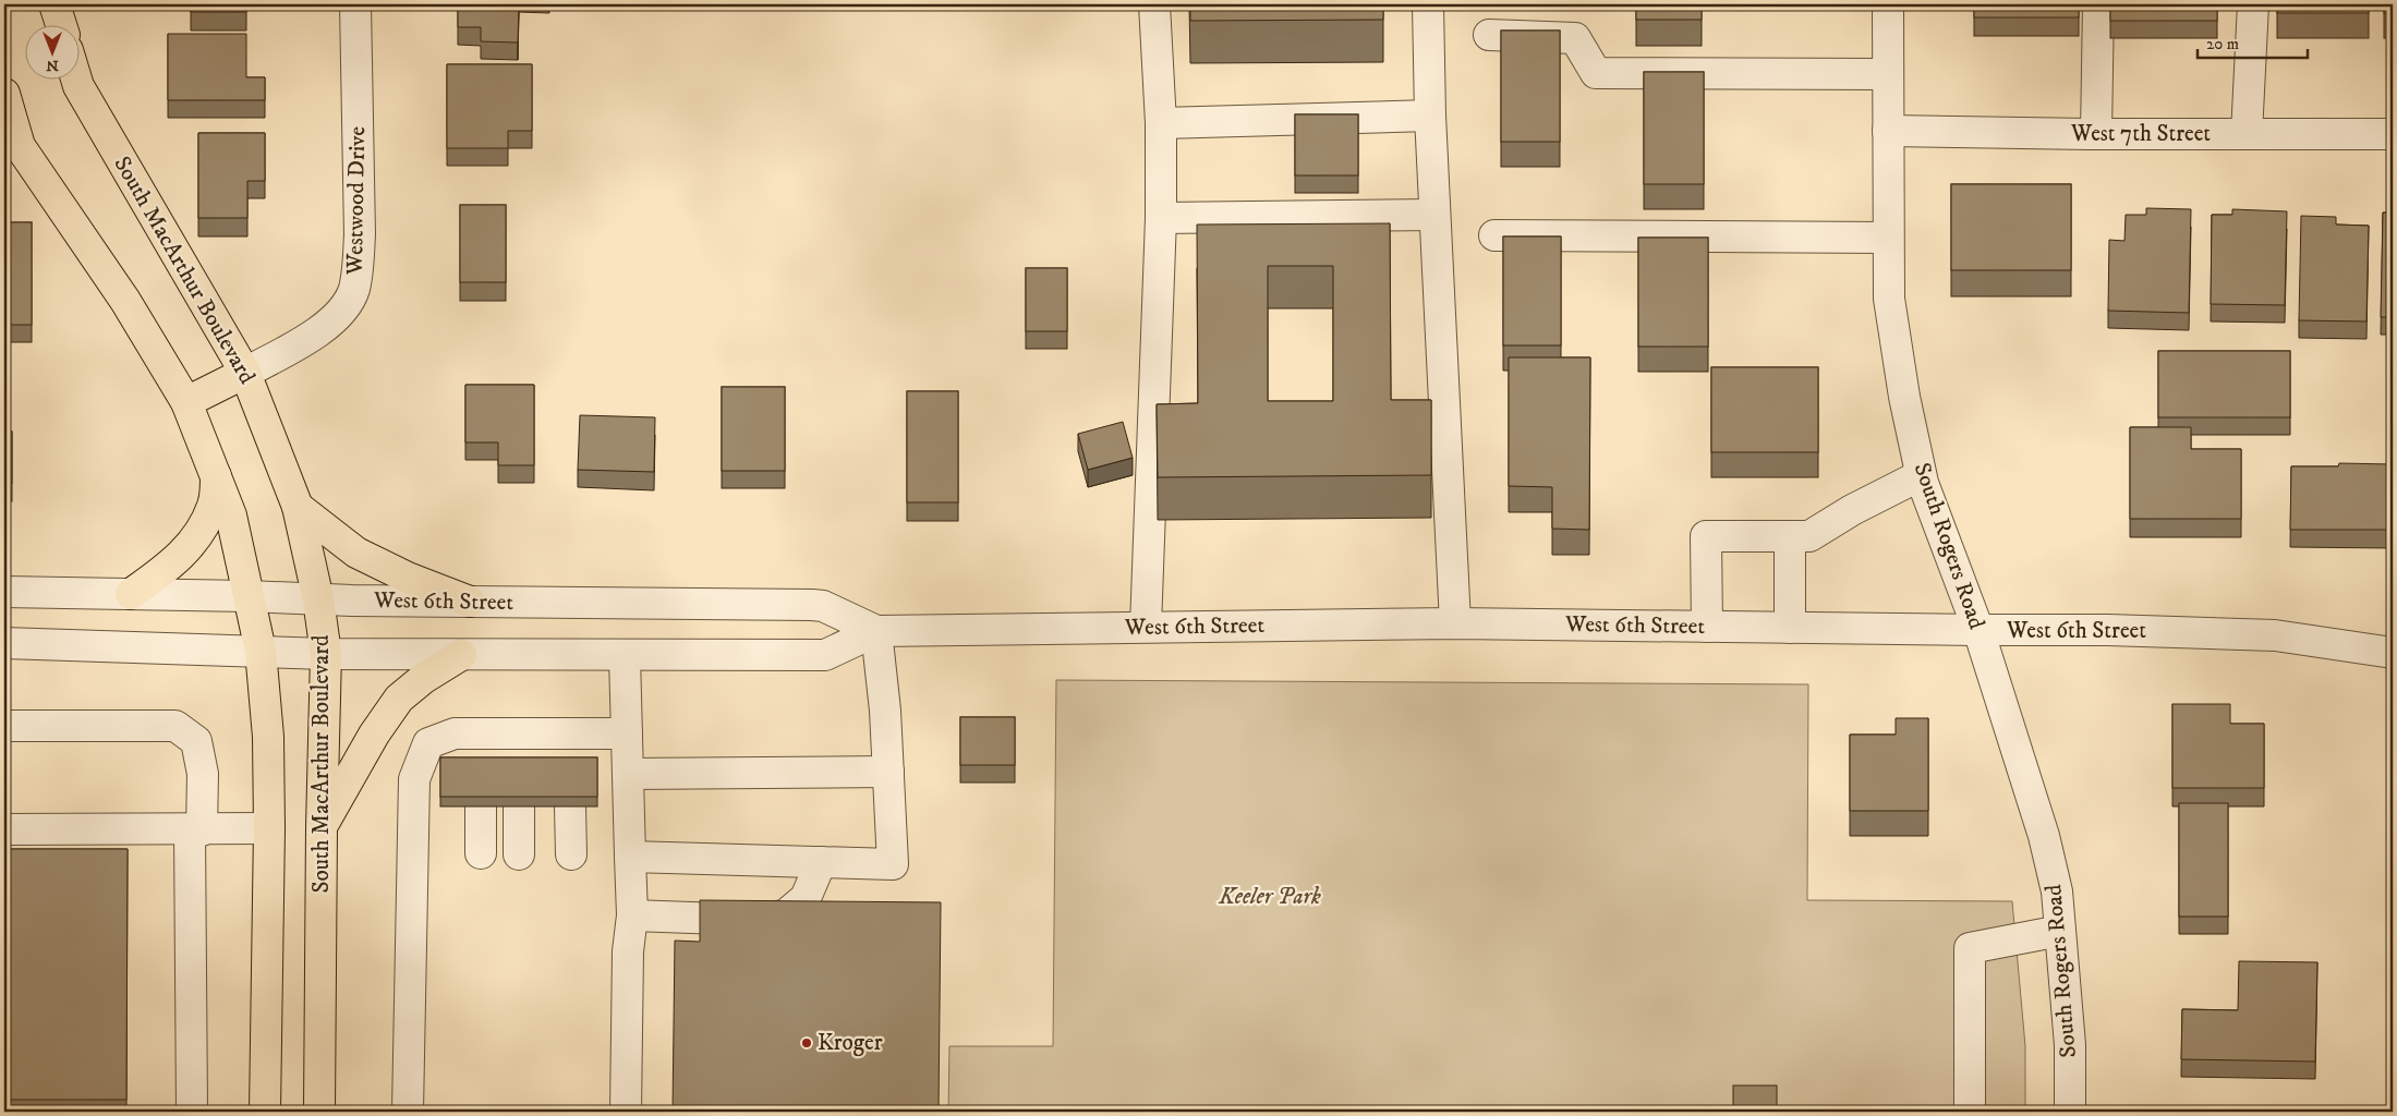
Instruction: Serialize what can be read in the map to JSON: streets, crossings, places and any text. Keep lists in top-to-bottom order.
{
  "streets": {
    "main road": ["South MacArthur Boulevard"],
    "street": [
      "West 7th Street",
      "Westwood Drive",
      "South Rogers Road",
      "West 6th Street"
    ]
  },
  "crossings": [
    ["West 7th Street", "South Rogers Road"],
    ["Westwood Drive", "South MacArthur Boulevard"],
    ["South MacArthur Boulevard", "West 6th Street"],
    ["South Rogers Road", "West 6th Street"]
  ],
  "parks": ["Keeler Park"],
  "places": ["Kroger"],
  "scale_bar": "20 m",
  "north": "bottom"
}
